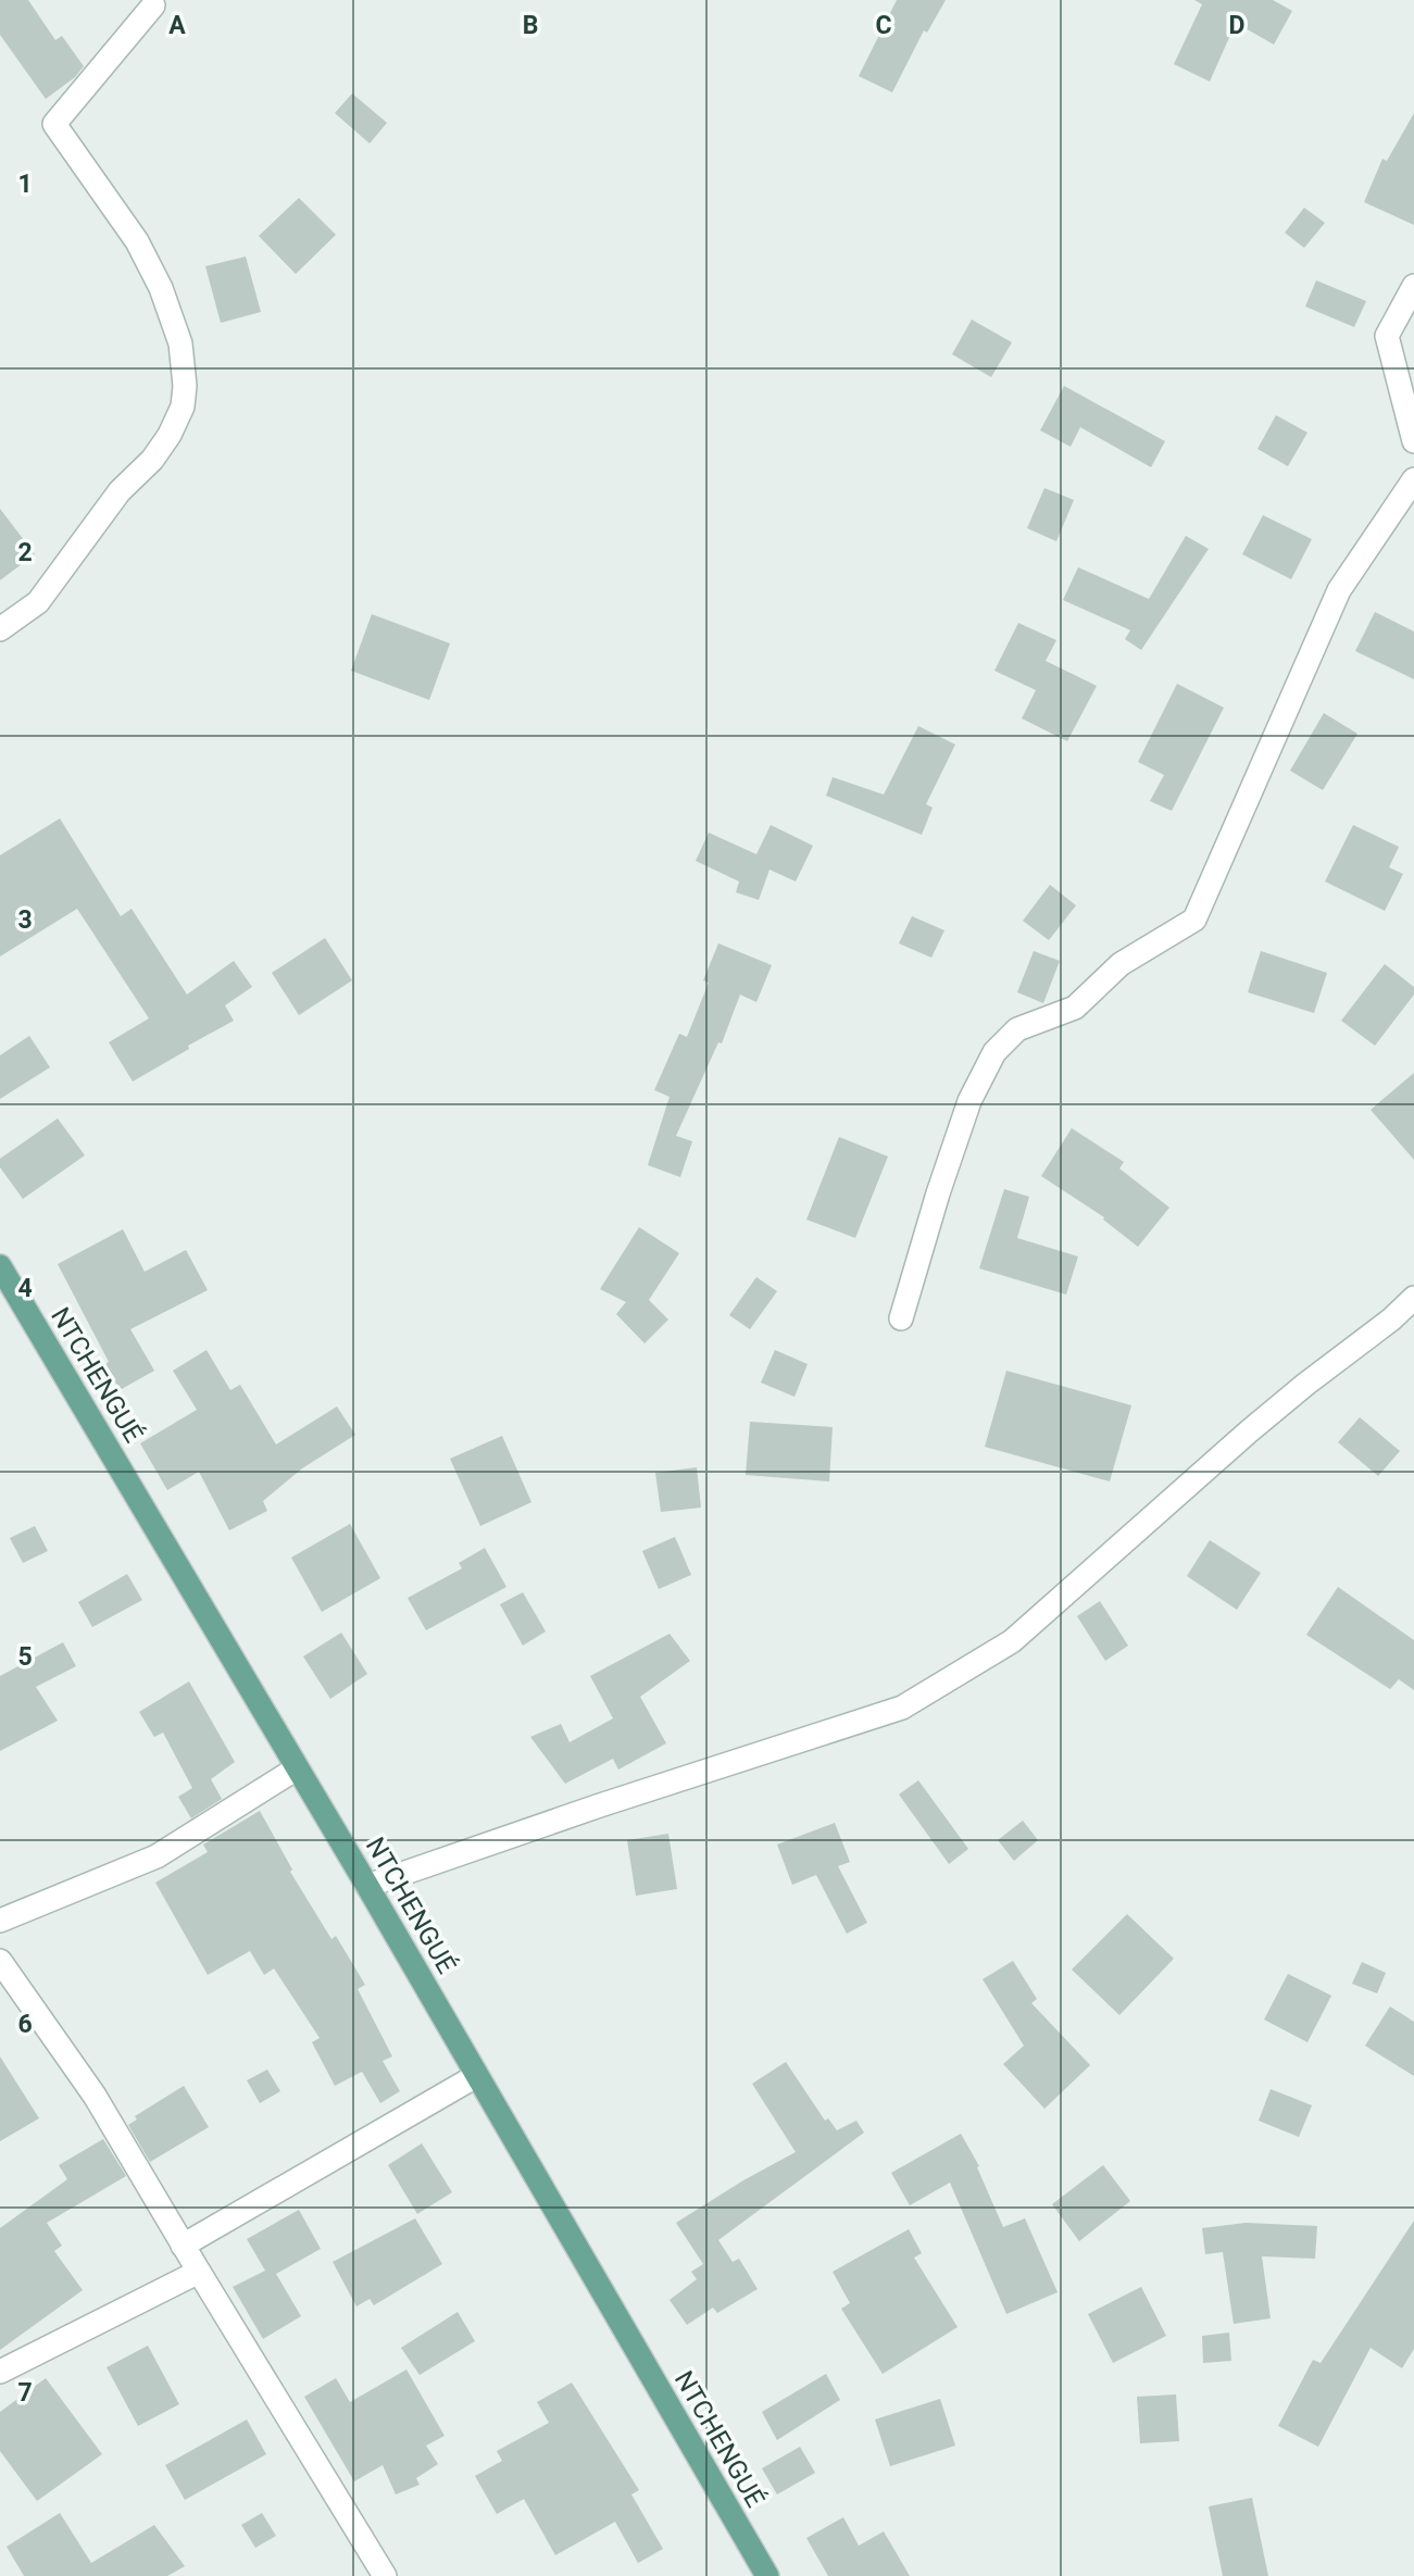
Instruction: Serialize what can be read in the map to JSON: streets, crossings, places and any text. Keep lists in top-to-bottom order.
{
  "streets": {
    "main road": ["NTCHENGUÉ"]
  },
  "grid": {
    "columns": [
      "A",
      "B",
      "C",
      "D"
    ],
    "rows": [
      "1",
      "2",
      "3",
      "4",
      "5",
      "6",
      "7"
    ]
  }
}
